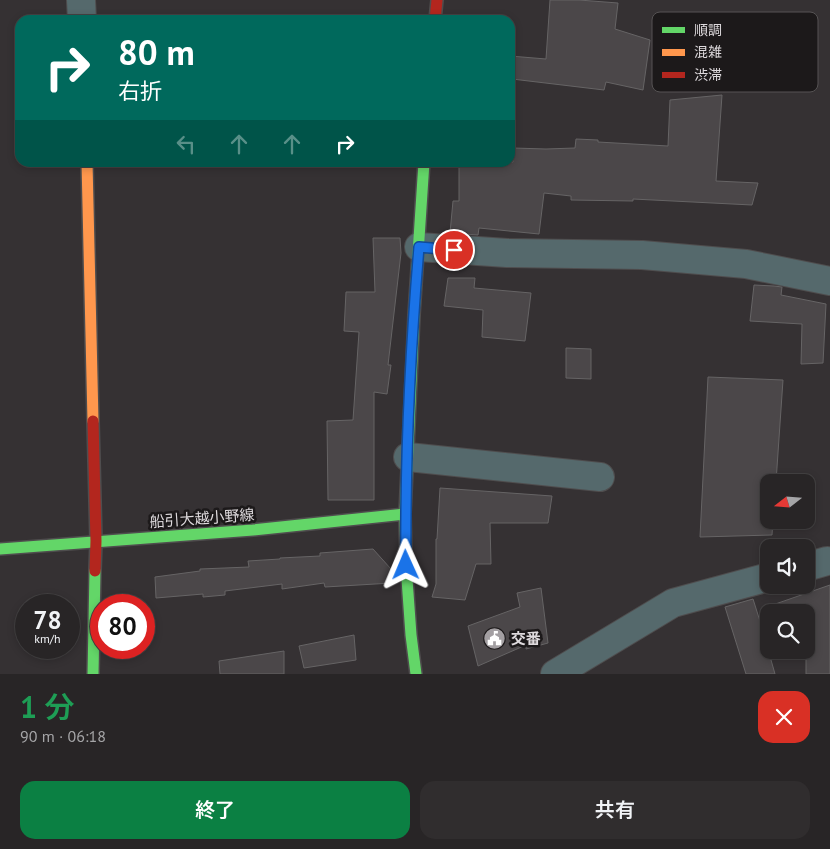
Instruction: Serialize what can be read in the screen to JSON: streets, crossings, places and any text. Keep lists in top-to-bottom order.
{
  "streets": {
    "main road": ["船引大越小野線"]
  },
  "places": {
    "public building": ["交番"]
  },
  "legend": ["順調", "混雑", "渋滞"],
  "north": "left",
  "page": {
    "turn": ["80 m", "右折"],
    "speed": "78 km/h",
    "limit": "80",
    "heading": ["1 分", "90 m · 06:18"],
    "buttons": ["終了", "共有"]
  }
}
